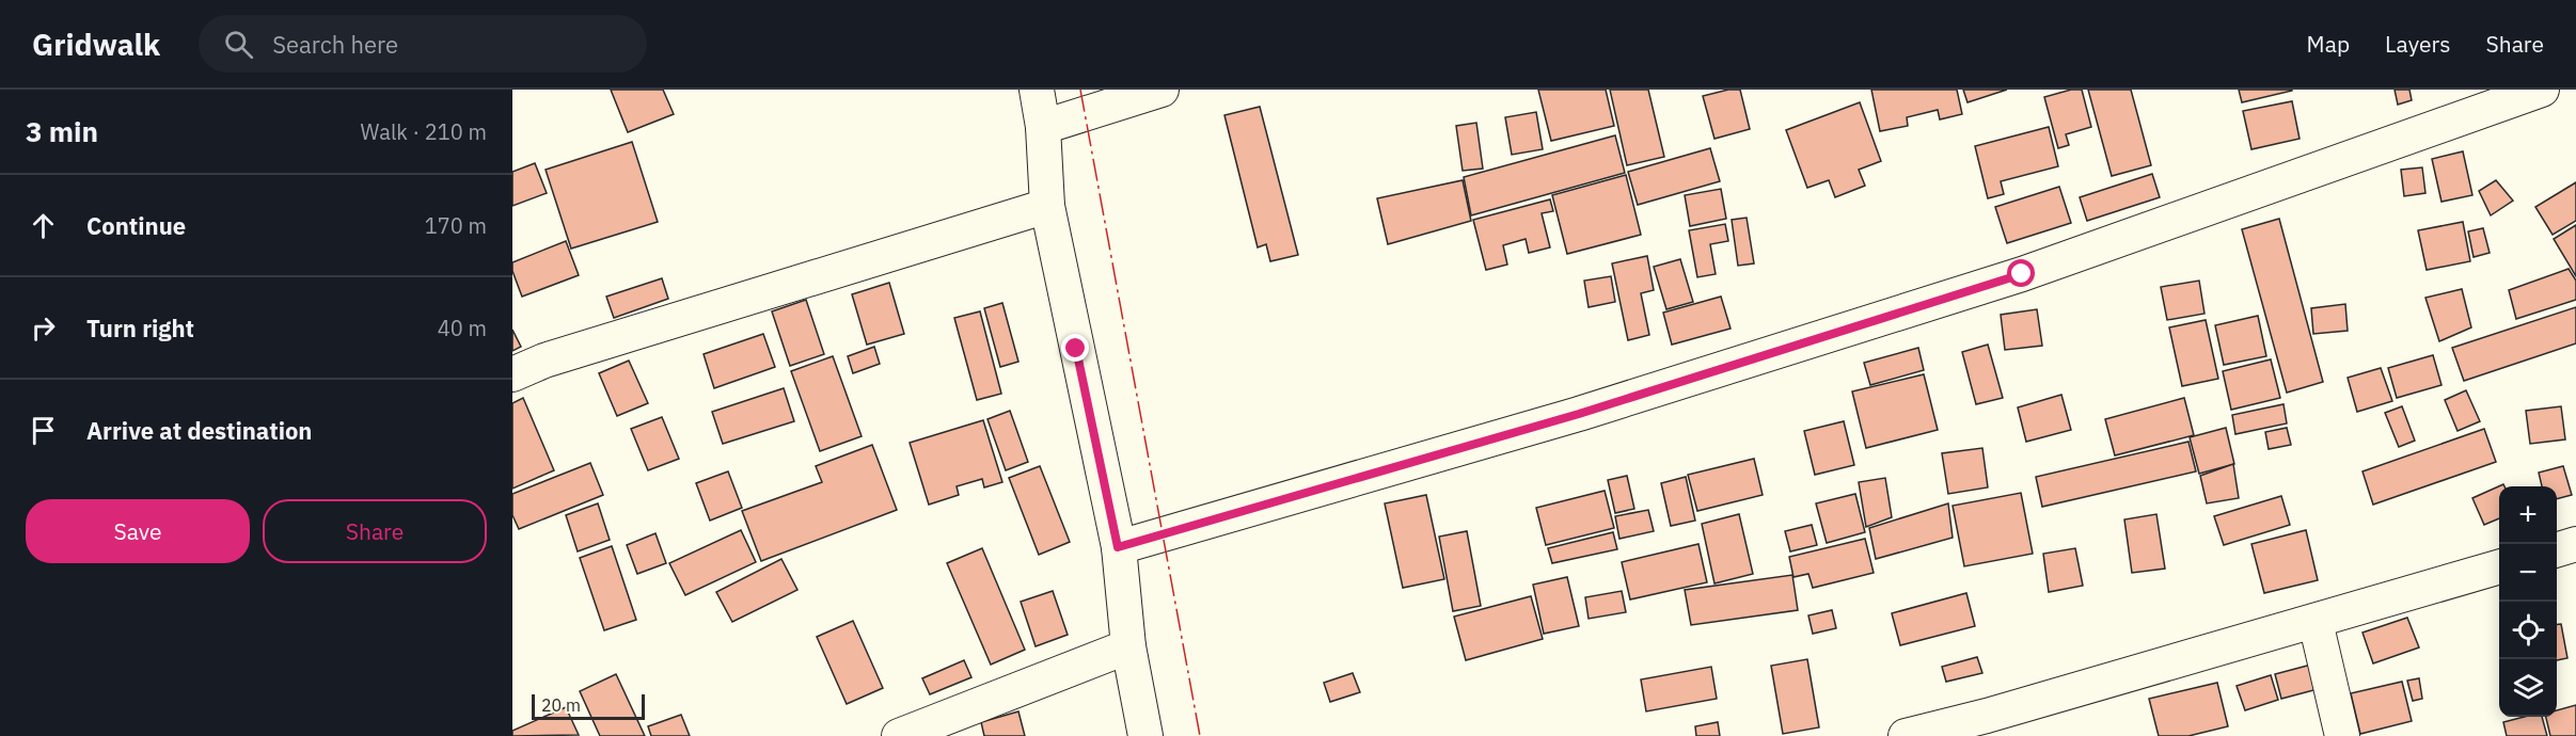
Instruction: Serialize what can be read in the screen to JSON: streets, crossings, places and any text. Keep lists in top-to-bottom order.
{
  "scale_bar": "20 m",
  "page": {
    "header": "Gridwalk",
    "search": "Search here",
    "nav": ["Map", "Layers", "Share"],
    "heading": ["3 min", "Walk · 210 m"],
    "list": [
      ["Continue", "170 m"],
      ["Turn right", "40 m"],
      "Arrive at destination"
    ],
    "buttons": ["Save", "Share"],
    "map_buttons": ["+", "−"],
    "scale": "20 m"
  }
}
